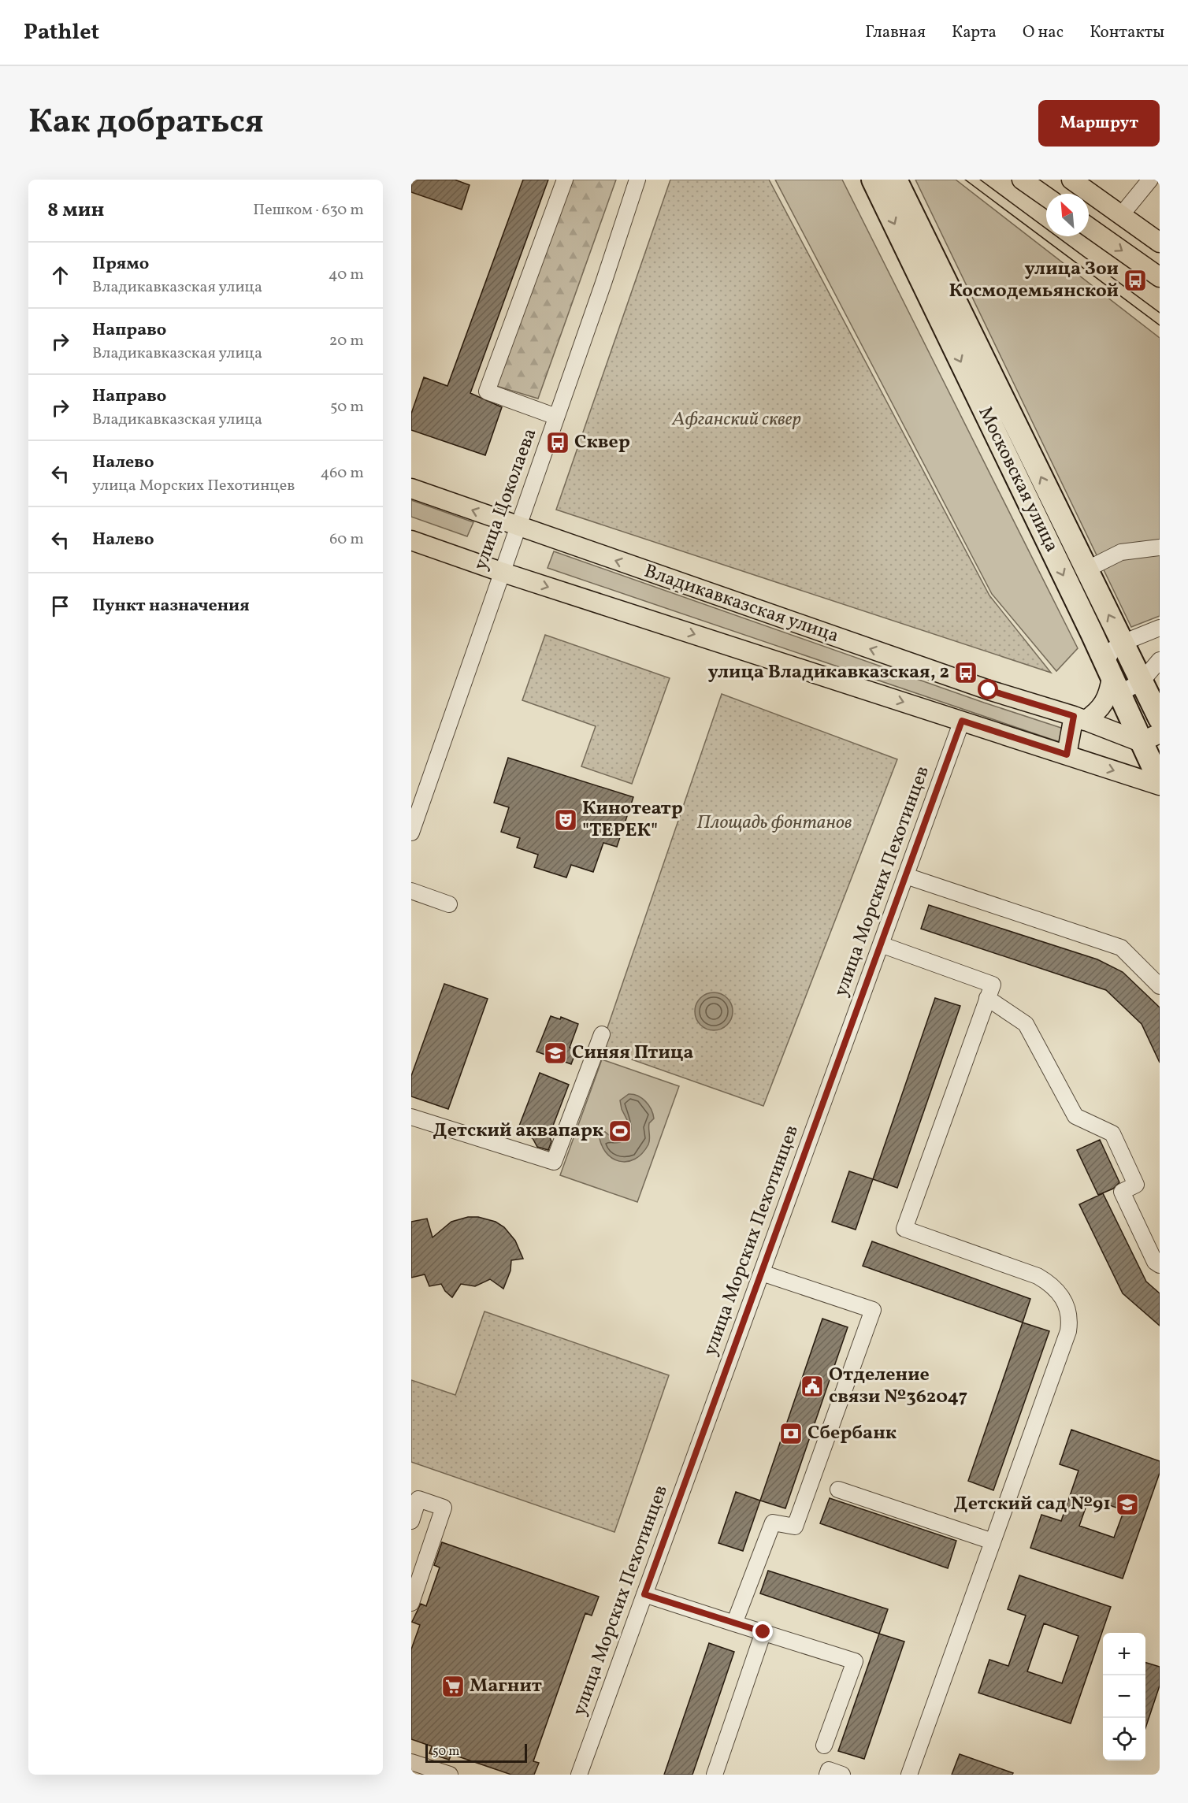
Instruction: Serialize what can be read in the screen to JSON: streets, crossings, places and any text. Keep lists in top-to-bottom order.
{
  "streets": {
    "highway": ["Московская улица"],
    "main road": ["Владикавказская улица"],
    "street": ["улица Цоколаева", "улица Морских Пехотинцев"]
  },
  "crossings": [
    ["Московская улица", "Владикавказская улица"],
    ["улица Цоколаева", "Владикавказская улица"]
  ],
  "parks": ["Афганский сквер", "Площадь фонтанов"],
  "places": {
    "bus stop": ["улица Зои Космодемьянской", "Сквер", "улица Владикавказская, 2"],
    "theatre": ["Кинотеатр \"ТЕРЕК\""],
    "school or university": ["Синяя Птица", "Детский сад №91"],
    "sports": ["Детский аквапарк"],
    "public building": ["Отделение связи №362047"],
    "bank": ["Сбербанк"],
    "supermarket": ["Магнит"]
  },
  "scale_bar": "50 m",
  "north": "top left",
  "page": {
    "header": "Pathlet",
    "nav": [
      "Главная",
      "Карта",
      "О нас",
      "Контакты"
    ],
    "title": "Как добраться",
    "buttons": "Маршрут",
    "heading": ["8 мин", "Пешком · 630 m"],
    "list": [
      ["Прямо", "Владикавказская улица", "40 m"],
      ["Направо", "Владикавказская улица", "20 m"],
      ["Направо", "Владикавказская улица", "50 m"],
      ["Налево", "улица Морских Пехотинцев", "460 m"],
      ["Налево", "60 m"],
      "Пункт назначения"
    ],
    "map_buttons": ["+", "−"],
    "scale": "50 m"
  }
}
